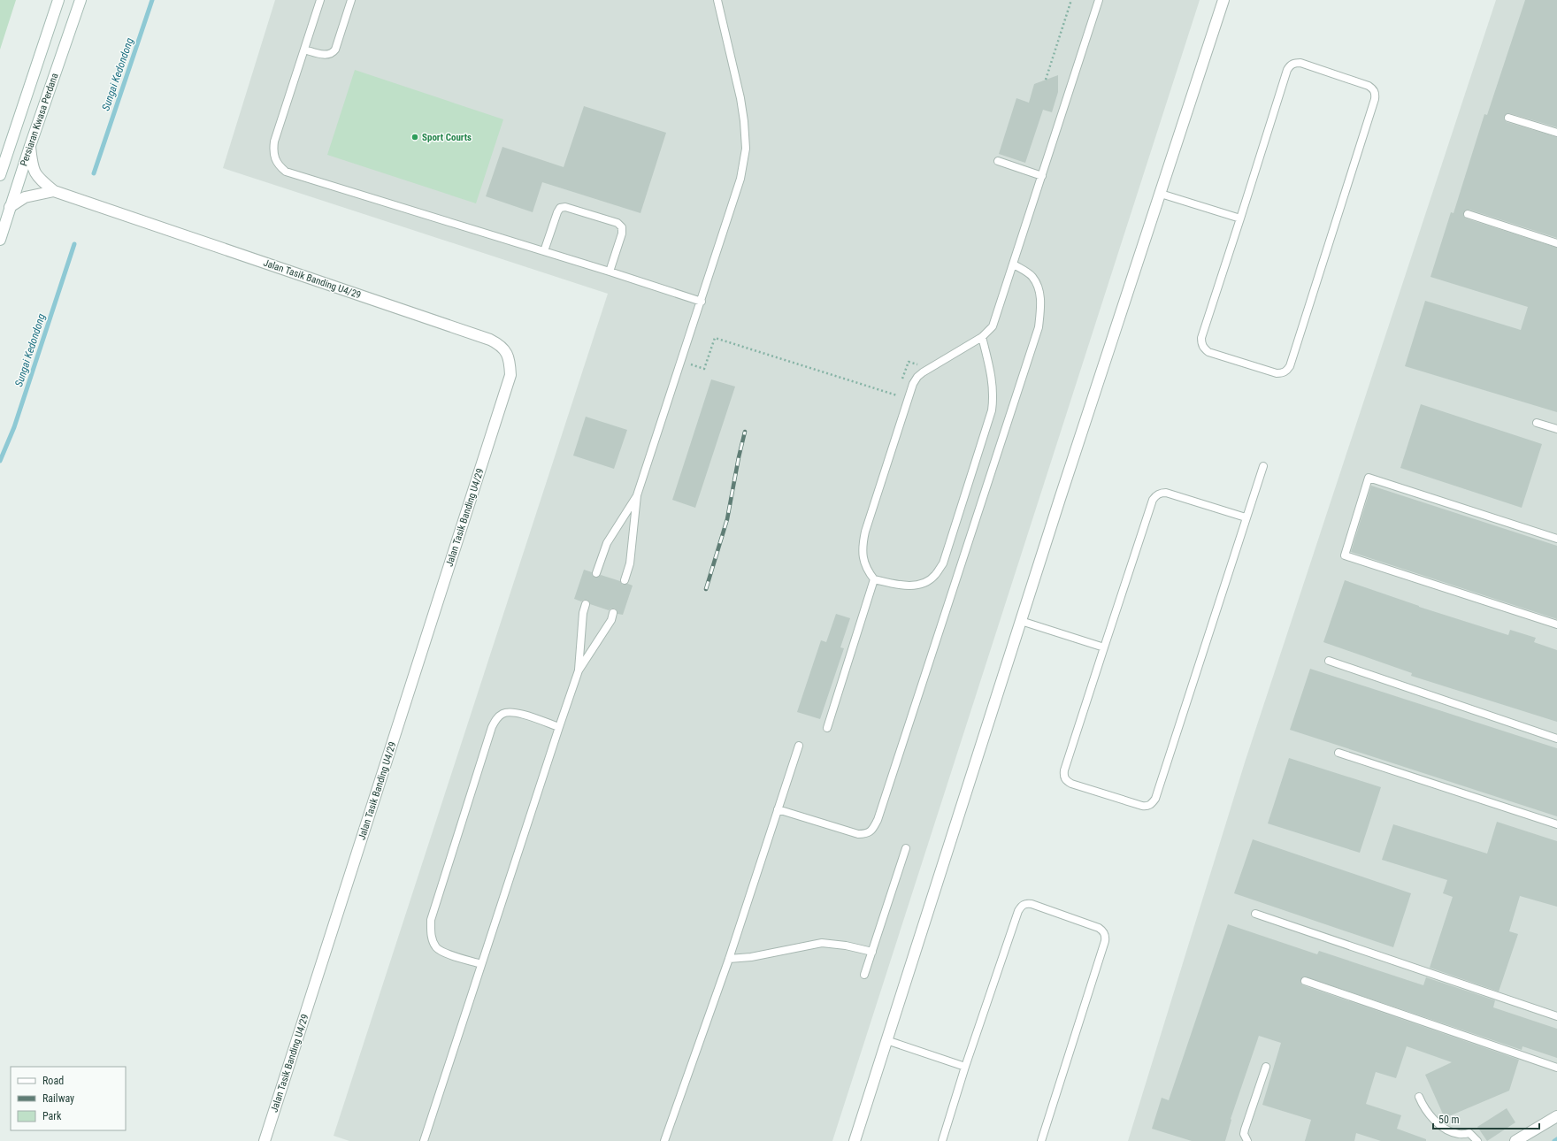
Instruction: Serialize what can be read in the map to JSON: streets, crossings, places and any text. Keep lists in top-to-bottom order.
{
  "streets": {
    "street": ["Persiaran Kwasa Perdana", "Jalan Tasik Banding U4/29"]
  },
  "crossings": [
    ["Persiaran Kwasa Perdana", "Jalan Tasik Banding U4/29"]
  ],
  "water": ["Sungai Kedondong"],
  "places": ["Sport Courts"],
  "legend": ["Road", "Railway", "Park"],
  "scale_bar": "50 m"
}
